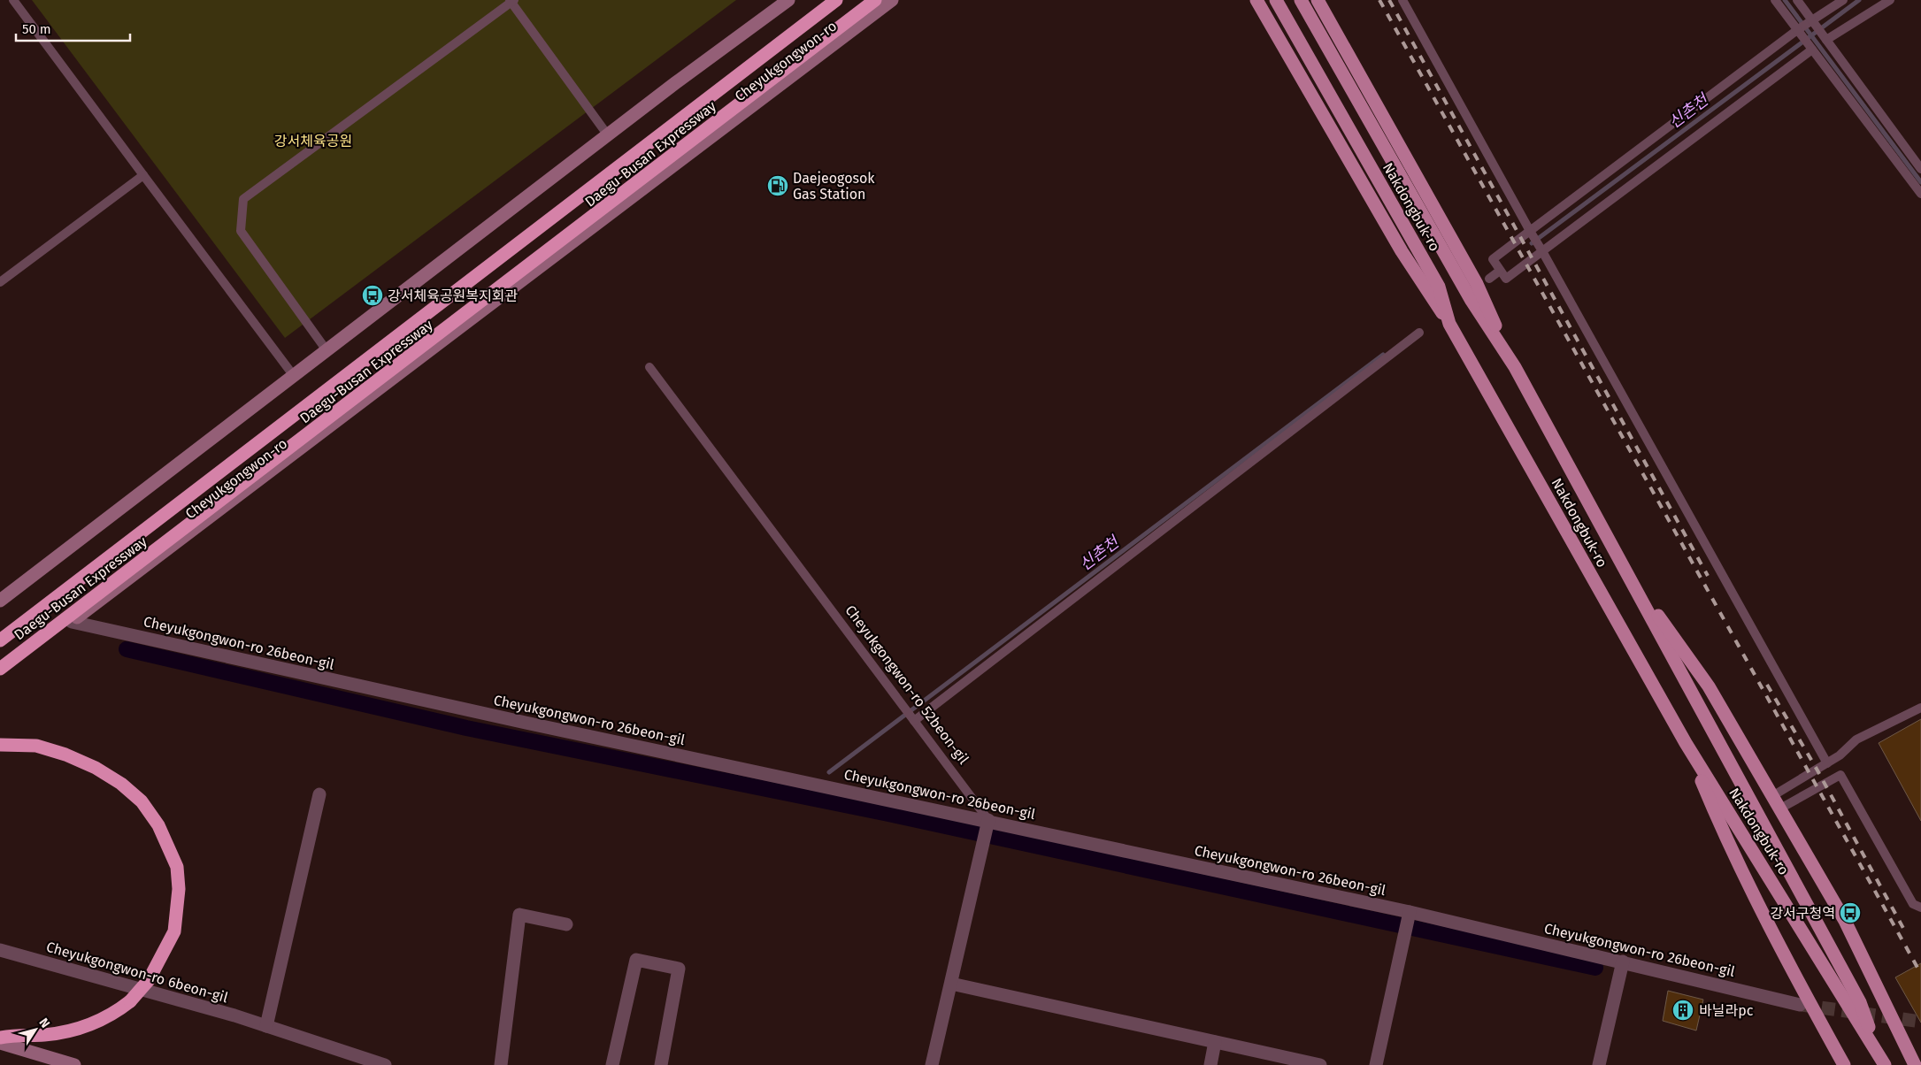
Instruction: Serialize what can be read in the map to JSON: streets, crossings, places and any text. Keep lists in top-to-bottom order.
{
  "streets": {
    "highway": ["Daegu-Busan Expressway"],
    "main road": ["Cheyukgongwon-ro", "Nakdongbuk-ro"],
    "street": ["Cheyukgongwon-ro 26beon-gil", "Cheyukgongwon-ro 6beon-gil"],
    "lane": ["Cheyukgongwon-ro 52beon-gil"]
  },
  "crossings": [
    ["Cheyukgongwon-ro", "Cheyukgongwon-ro 26beon-gil"],
    ["Cheyukgongwon-ro 26beon-gil", "Cheyukgongwon-ro 52beon-gil"]
  ],
  "water": ["신촌천"],
  "parks": ["강서체육공원"],
  "places": {
    "fuel station": ["Daejeogosok Gas Station"],
    "bus stop": ["강서체육공원복지회관", "강서구청역"],
    "building": ["바닐라pc"]
  },
  "scale_bar": "50 m",
  "north": "top right"
}
